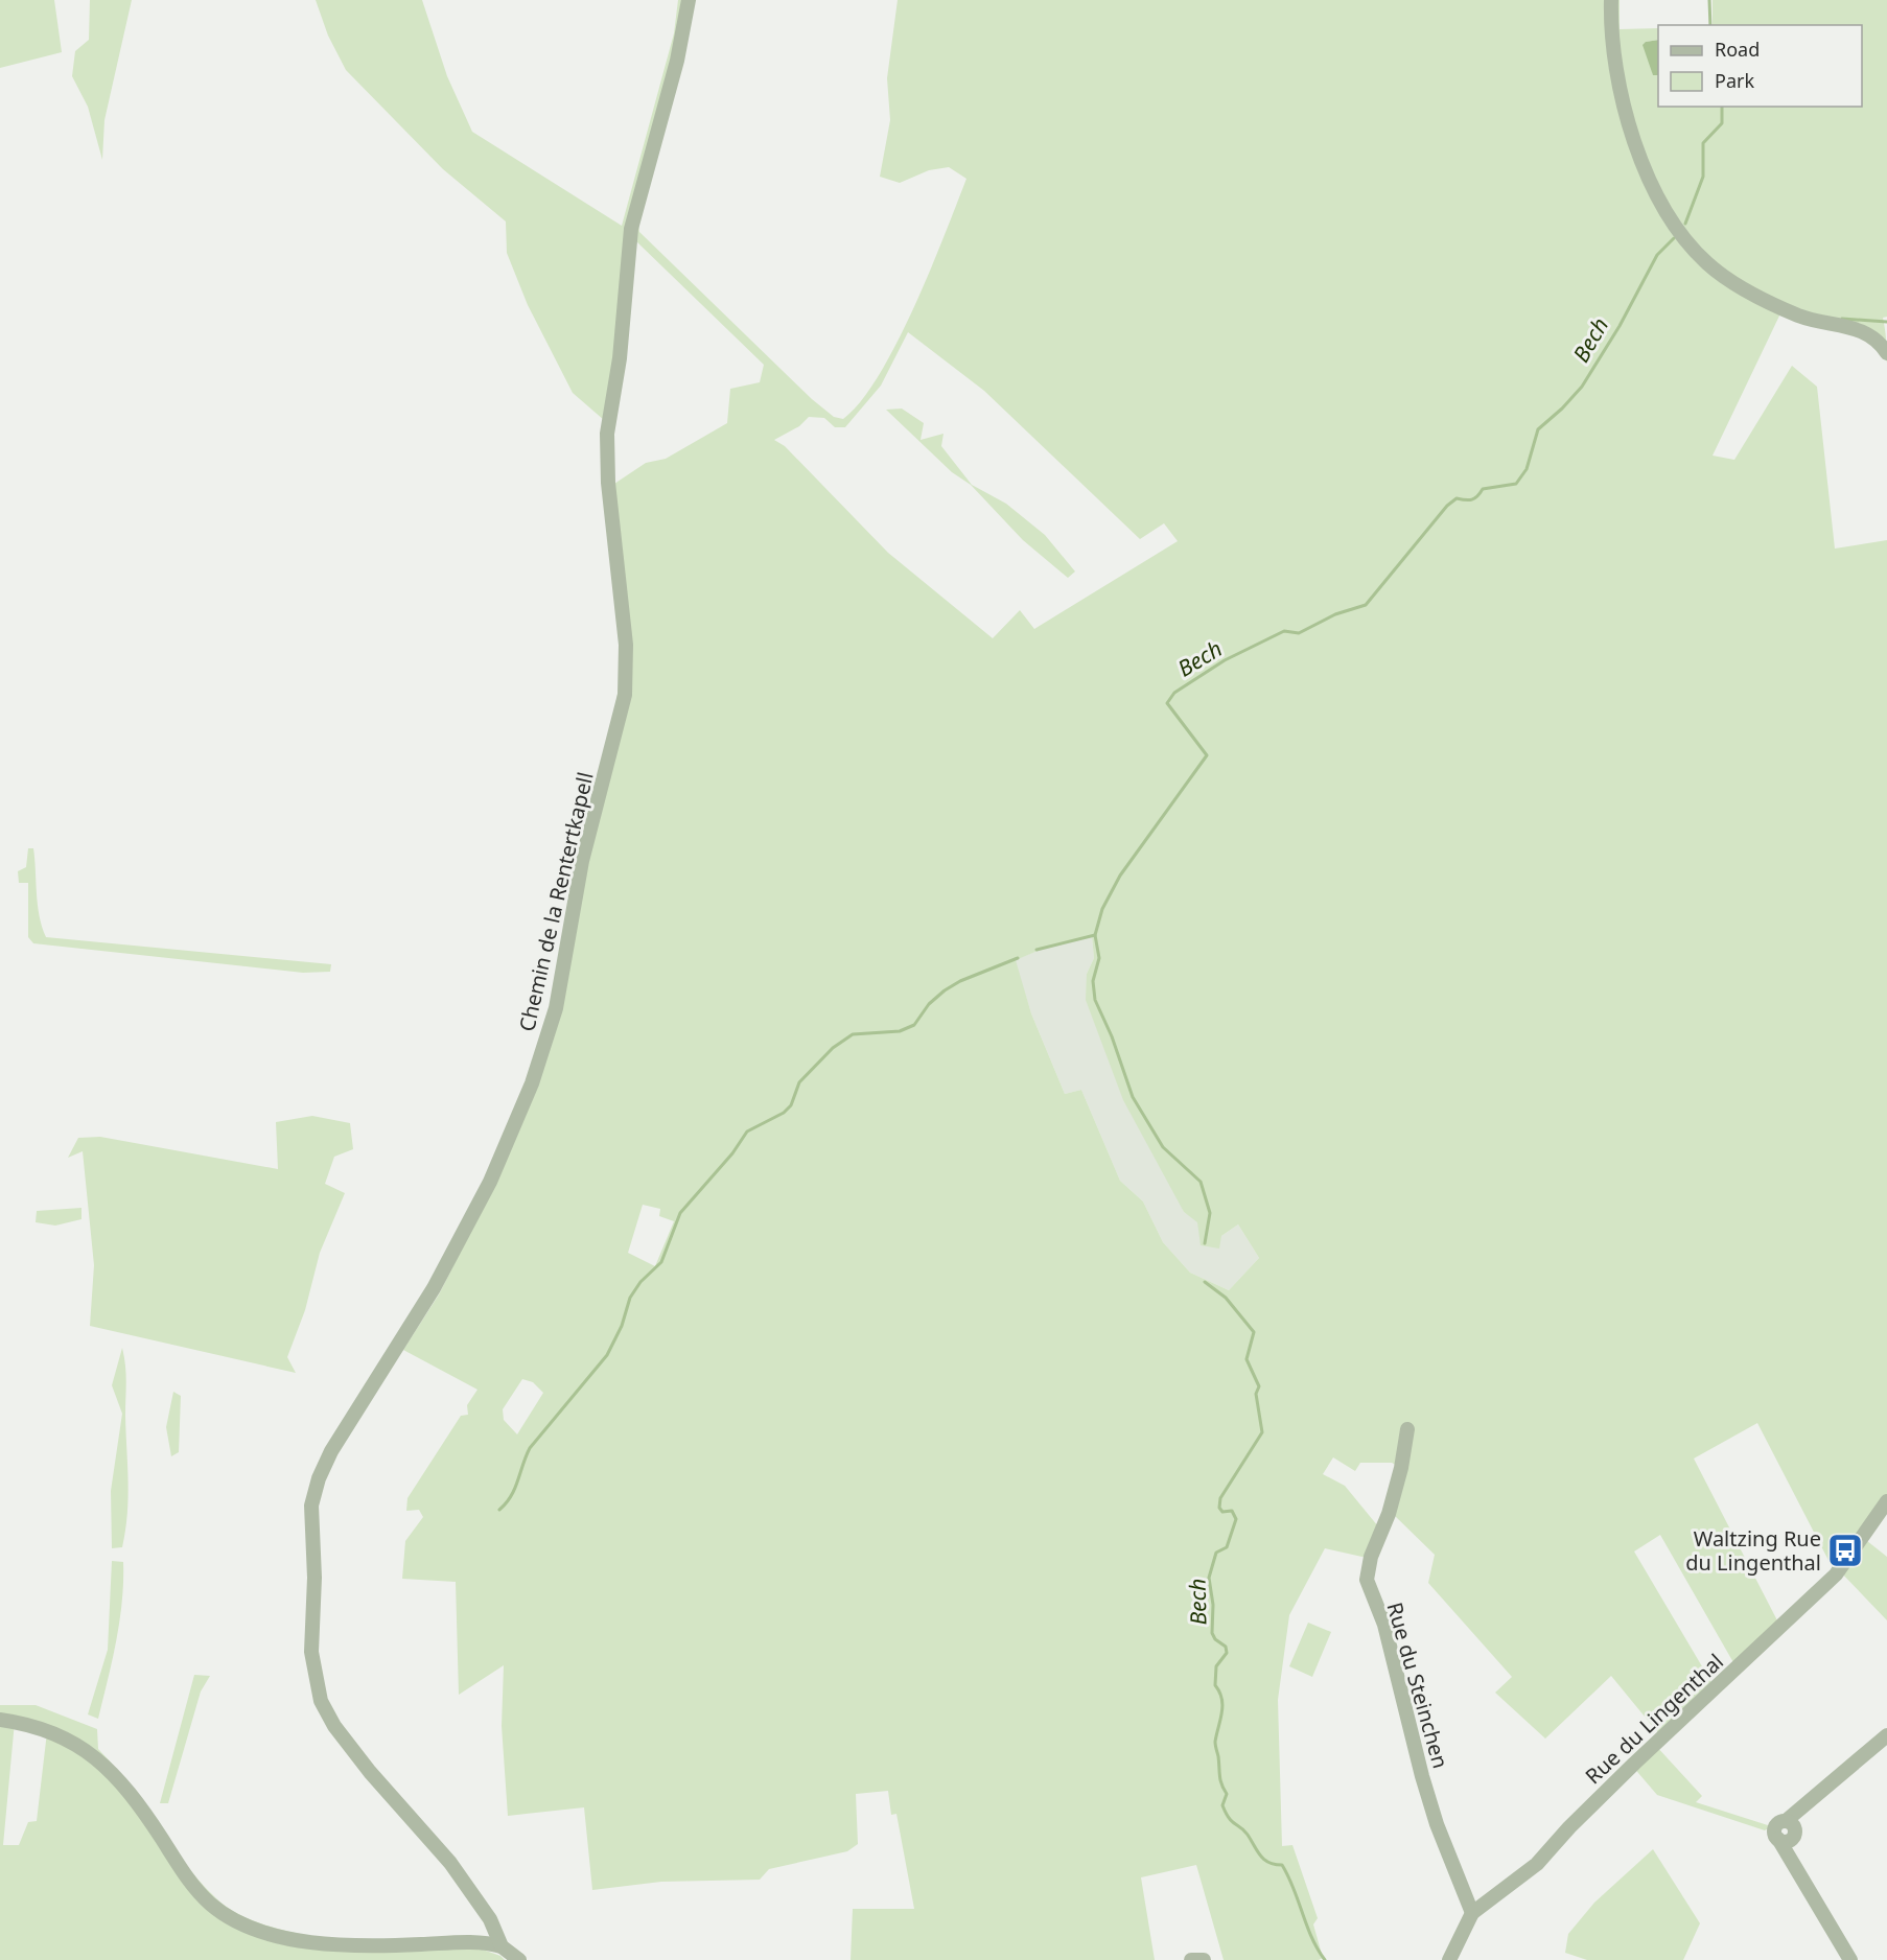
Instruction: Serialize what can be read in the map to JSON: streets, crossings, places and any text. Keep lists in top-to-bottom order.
{
  "streets": {
    "street": ["Chemin de la Rentertkapell", "Rue du Steinchen", "Rue du Lingenthal"]
  },
  "crossings": [
    ["Rue du Steinchen", "Rue du Lingenthal"]
  ],
  "water": ["Bech"],
  "places": {
    "bus stop": ["Waltzing Rue du Lingenthal"]
  },
  "legend": ["Road", "Park"]
}
